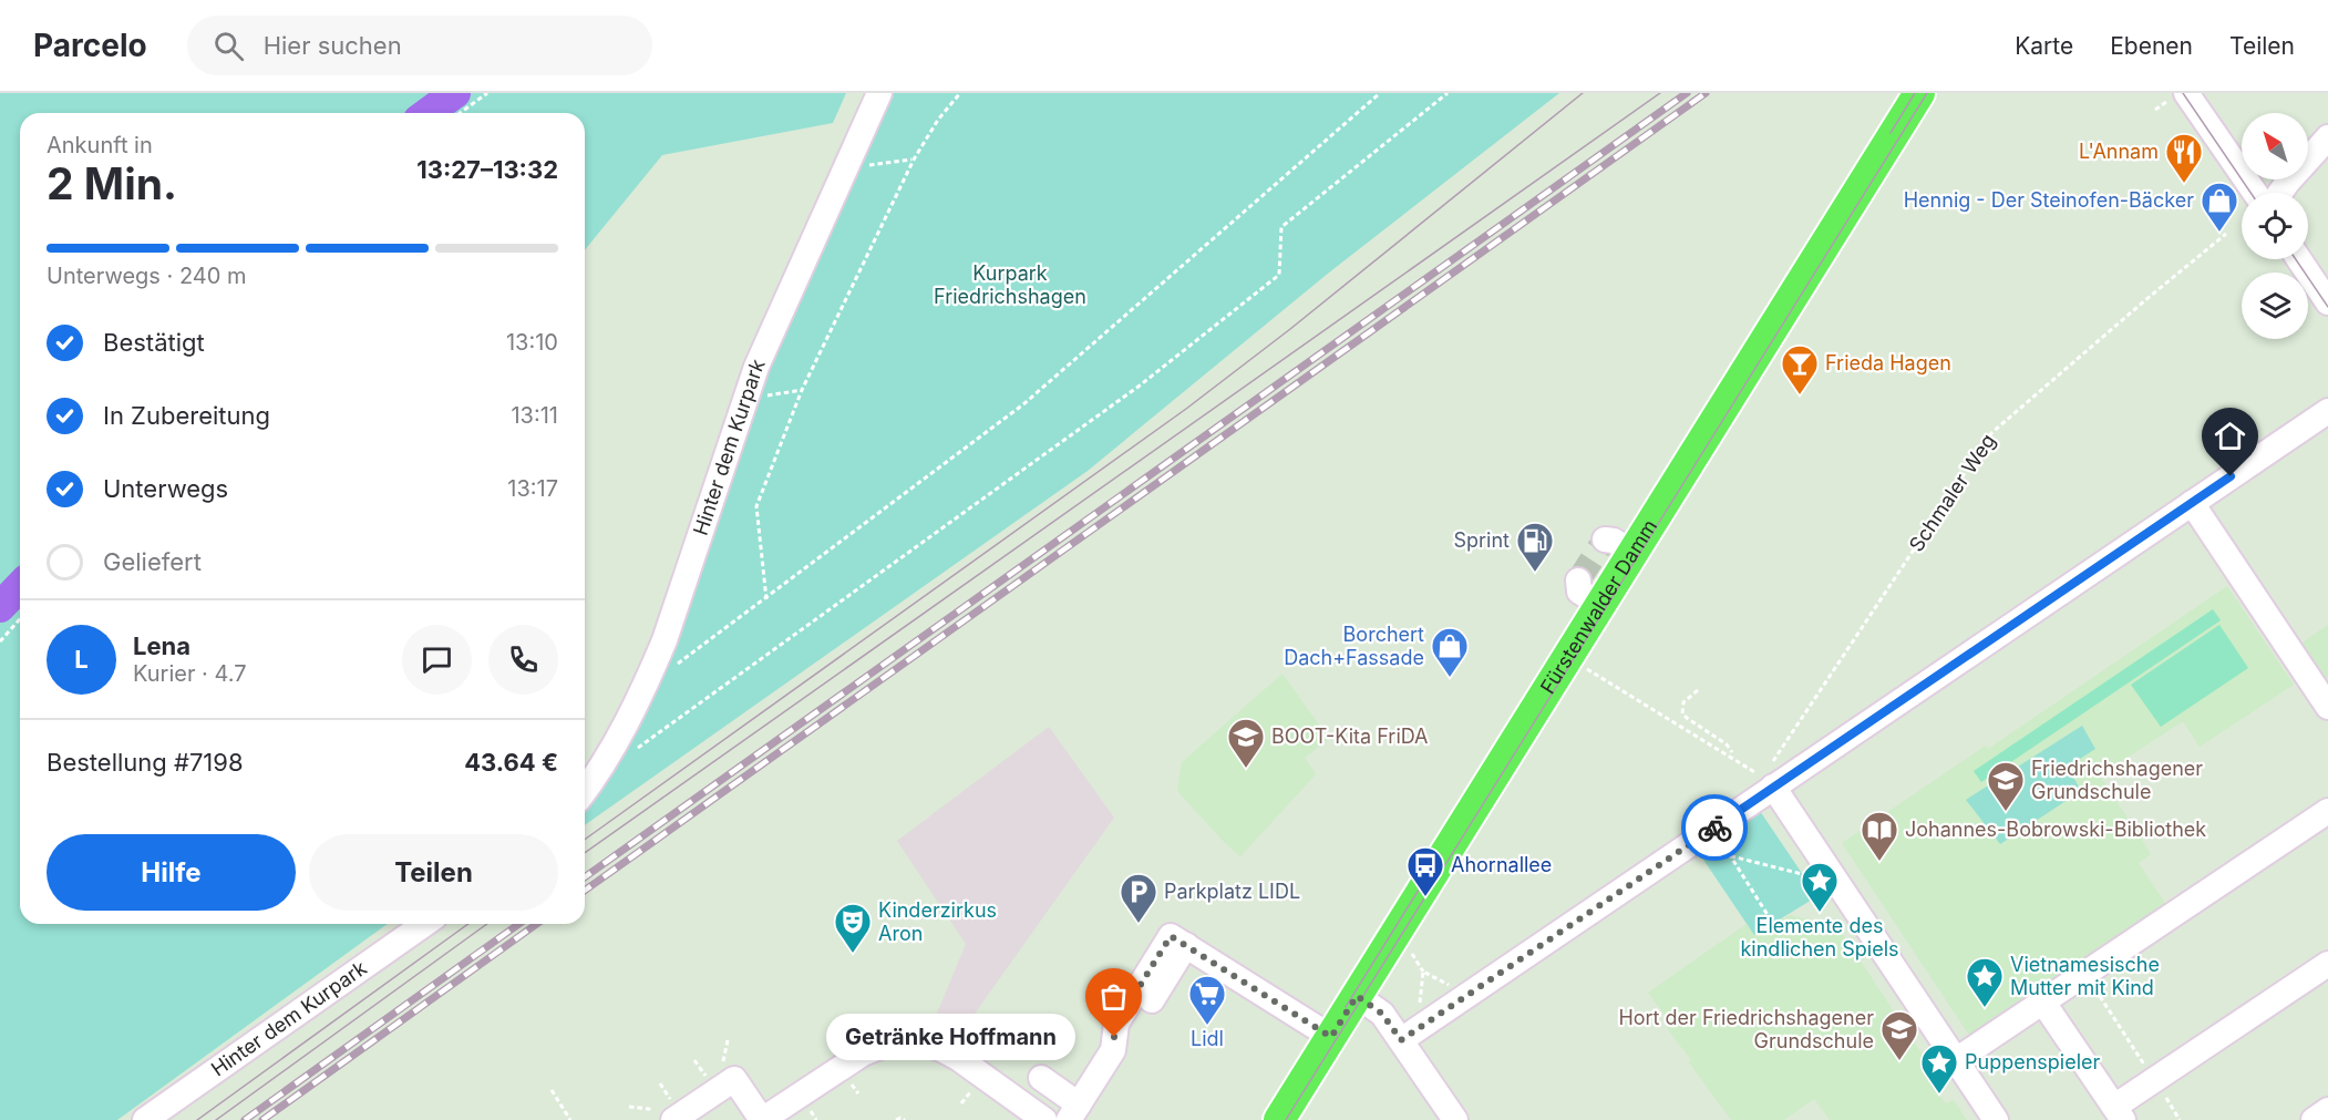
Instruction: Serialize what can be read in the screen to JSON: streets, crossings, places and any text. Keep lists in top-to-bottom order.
{
  "streets": {
    "main road": ["Fürstenwalder Damm"],
    "street": ["Hinter dem Kurpark"],
    "path": ["Schmaler Weg"]
  },
  "parks": ["Kurpark Friedrichshagen"],
  "places": {
    "restaurant": ["L'Annam"],
    "shop": ["Hennig - Der Steinofen-Bäcker", "Borchert Dach+Fassade"],
    "bar": ["Frieda Hagen"],
    "fuel station": ["Sprint"],
    "school or university": ["BOOT-Kita FriDA", "Friedrichshagener Grundschule", "Hort der Friedrichshagener Grundschule"],
    "library": ["Johannes-Bobrowski-Bibliothek"],
    "bus stop": ["Ahornallee"],
    "place": ["Elemente des kindlichen Spiels", "Vietnamesische Mutter mit Kind", "Puppenspieler"],
    "parking": ["Parkplatz LIDL"],
    "theatre": ["Kinderzirkus Aron"],
    "supermarket": ["Lidl"],
    "other": ["Getränke Hoffmann"]
  },
  "north": "top left",
  "page": {
    "header": "Parcelo",
    "search": "Hier suchen",
    "nav": ["Karte", "Ebenen", "Teilen"],
    "heading": ["2 Min.", "Ankunft in", "13:27–13:32"],
    "panel": [
      "Lena",
      "Kurier · 4.7",
      "Bestellung #7198",
      "43.64 €"
    ],
    "bar": "Unterwegs · 240 m",
    "list": [
      ["Bestätigt", "13:10"],
      ["In Zubereitung", "13:11"],
      ["Unterwegs", "13:17"],
      "Geliefert"
    ],
    "round": "L",
    "buttons": ["Hilfe", "Teilen"],
    "bubble": "Getränke Hoffmann"
  }
}
